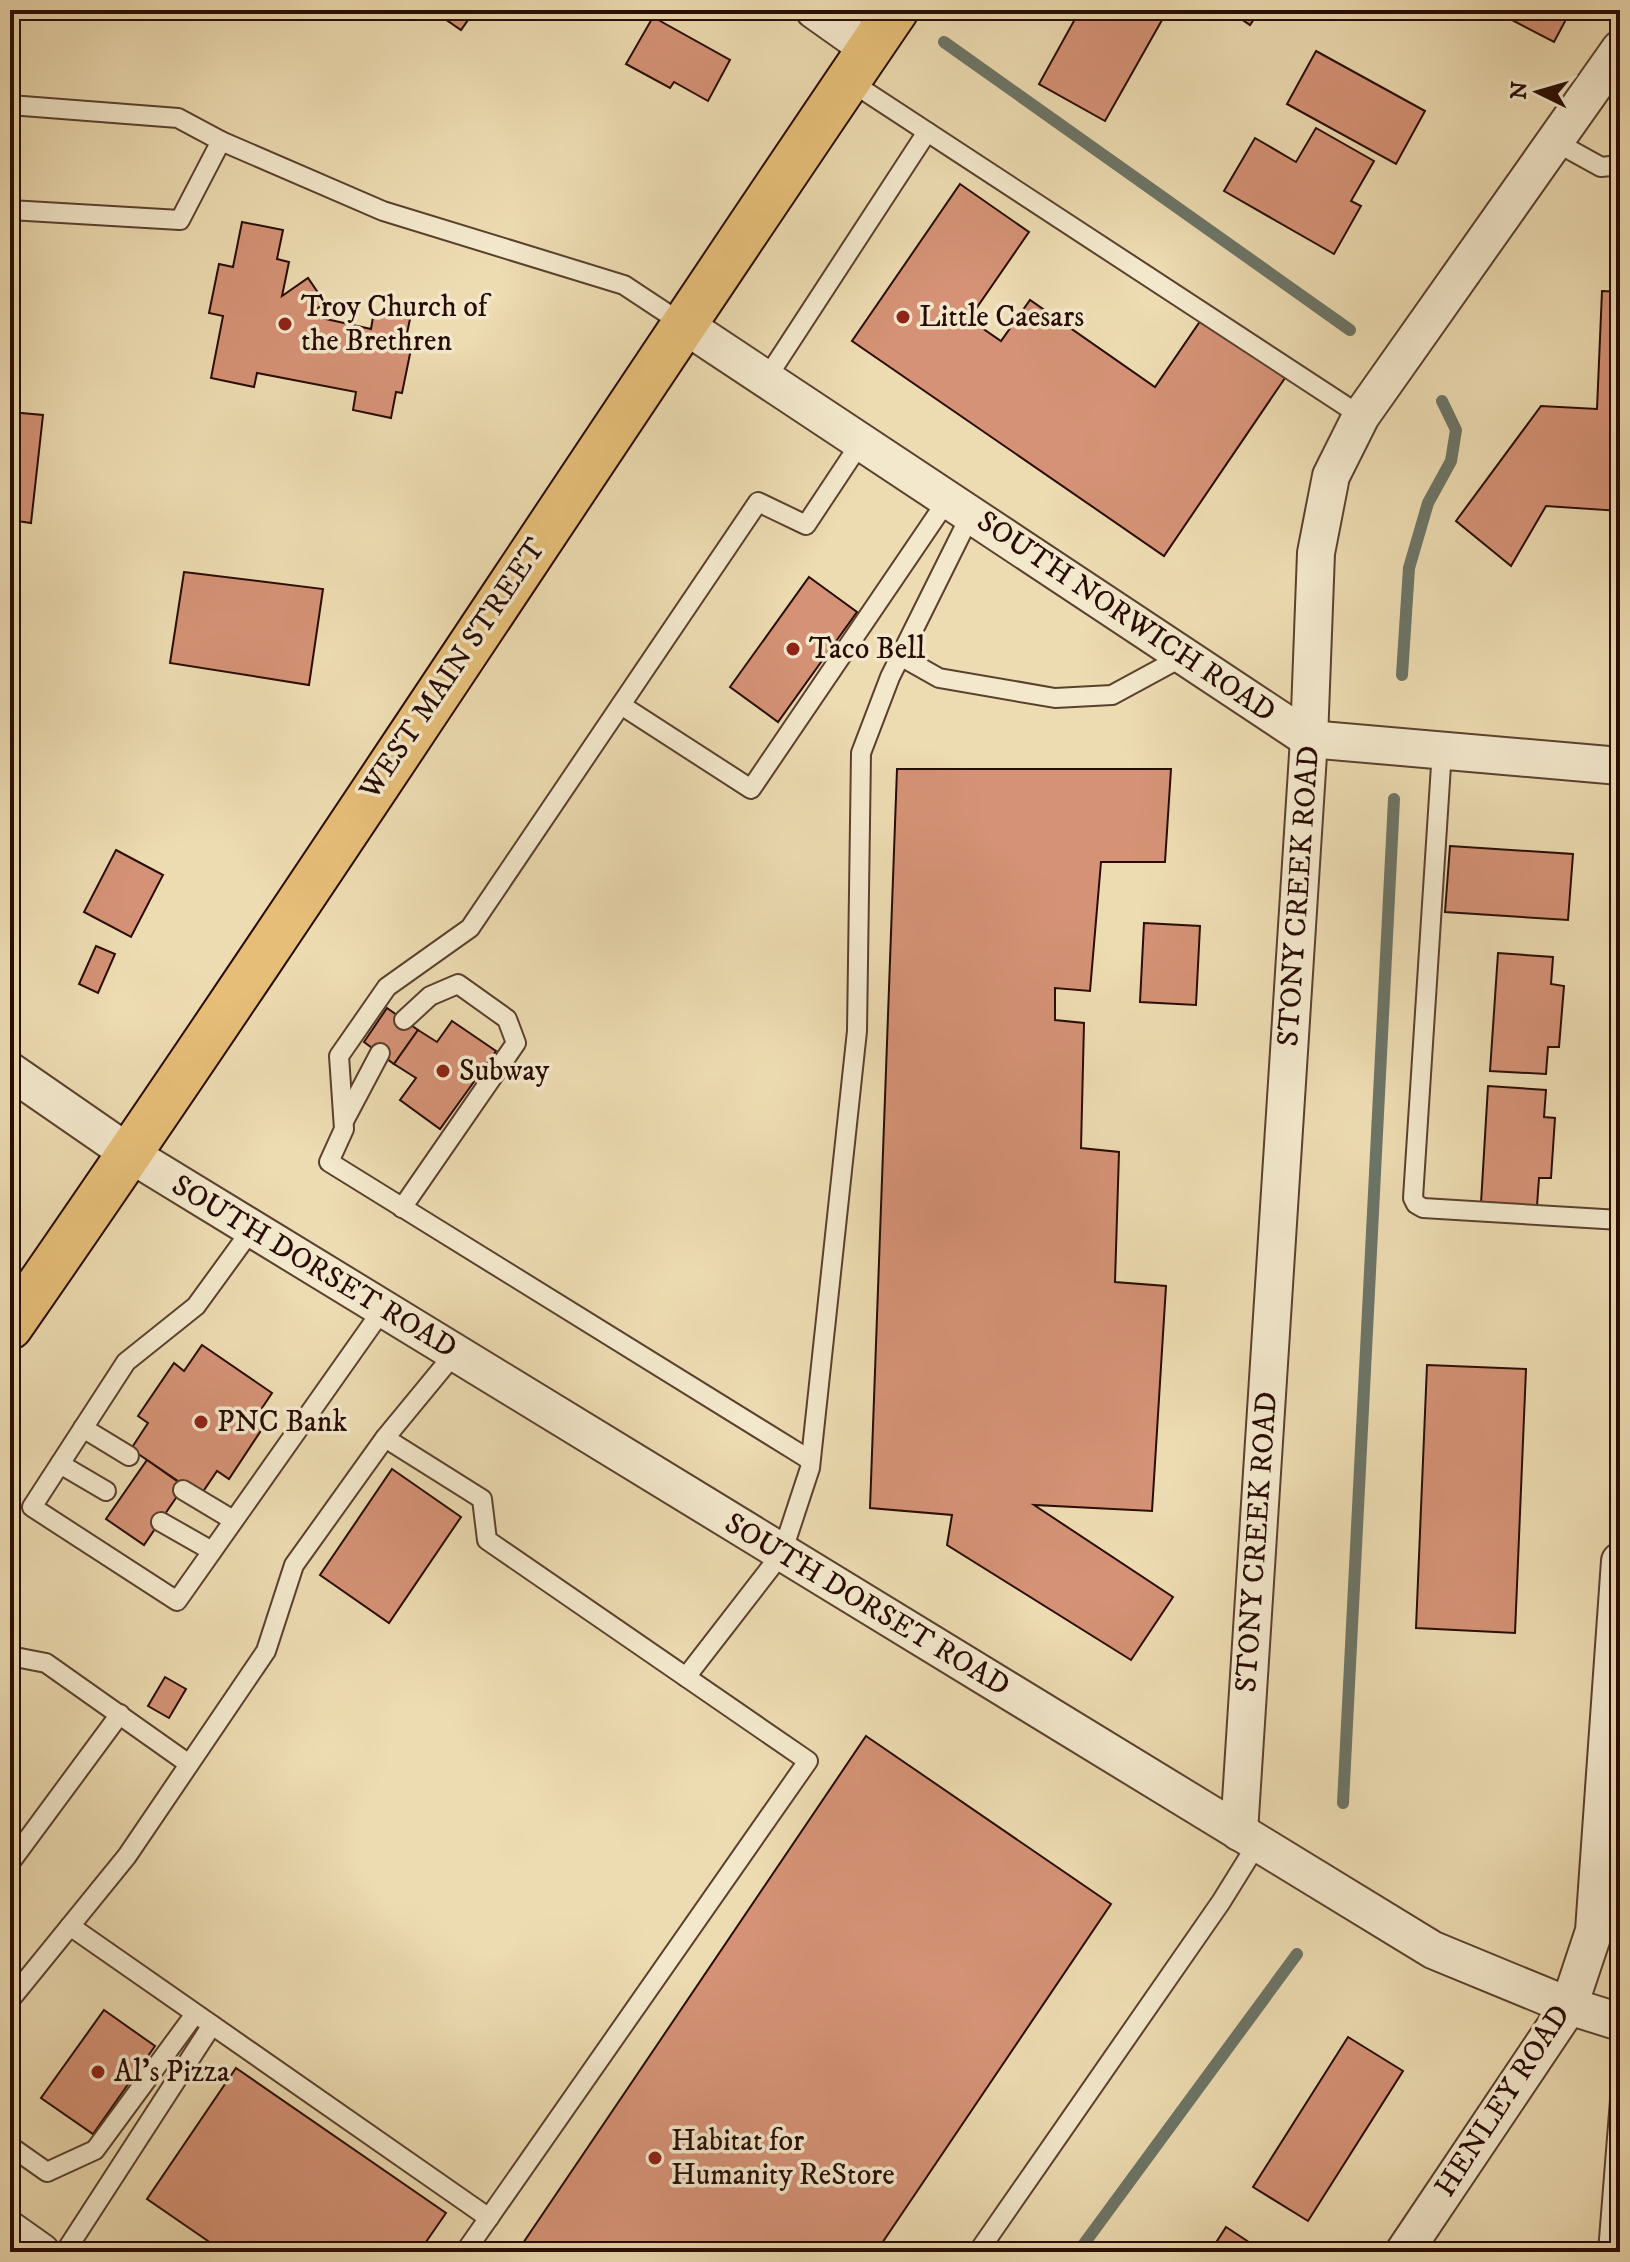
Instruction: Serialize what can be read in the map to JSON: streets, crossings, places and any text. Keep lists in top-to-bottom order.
{
  "streets": {
    "main road": ["WEST MAIN STREET"],
    "street": [
      "SOUTH NORWICH ROAD",
      "STONY CREEK ROAD",
      "SOUTH DORSET ROAD",
      "HENLEY ROAD"
    ]
  },
  "crossings": [
    ["SOUTH NORWICH ROAD", "WEST MAIN STREET"],
    ["SOUTH NORWICH ROAD", "STONY CREEK ROAD"],
    ["WEST MAIN STREET", "SOUTH DORSET ROAD"],
    ["STONY CREEK ROAD", "SOUTH DORSET ROAD"],
    ["SOUTH DORSET ROAD", "HENLEY ROAD"]
  ],
  "places": [
    "Little Caesars",
    "Troy Church of the Brethren",
    "Taco Bell",
    "Subway",
    "PNC Bank",
    "Al's Pizza",
    "Habitat for Humanity ReStore"
  ],
  "north": "left"
}
